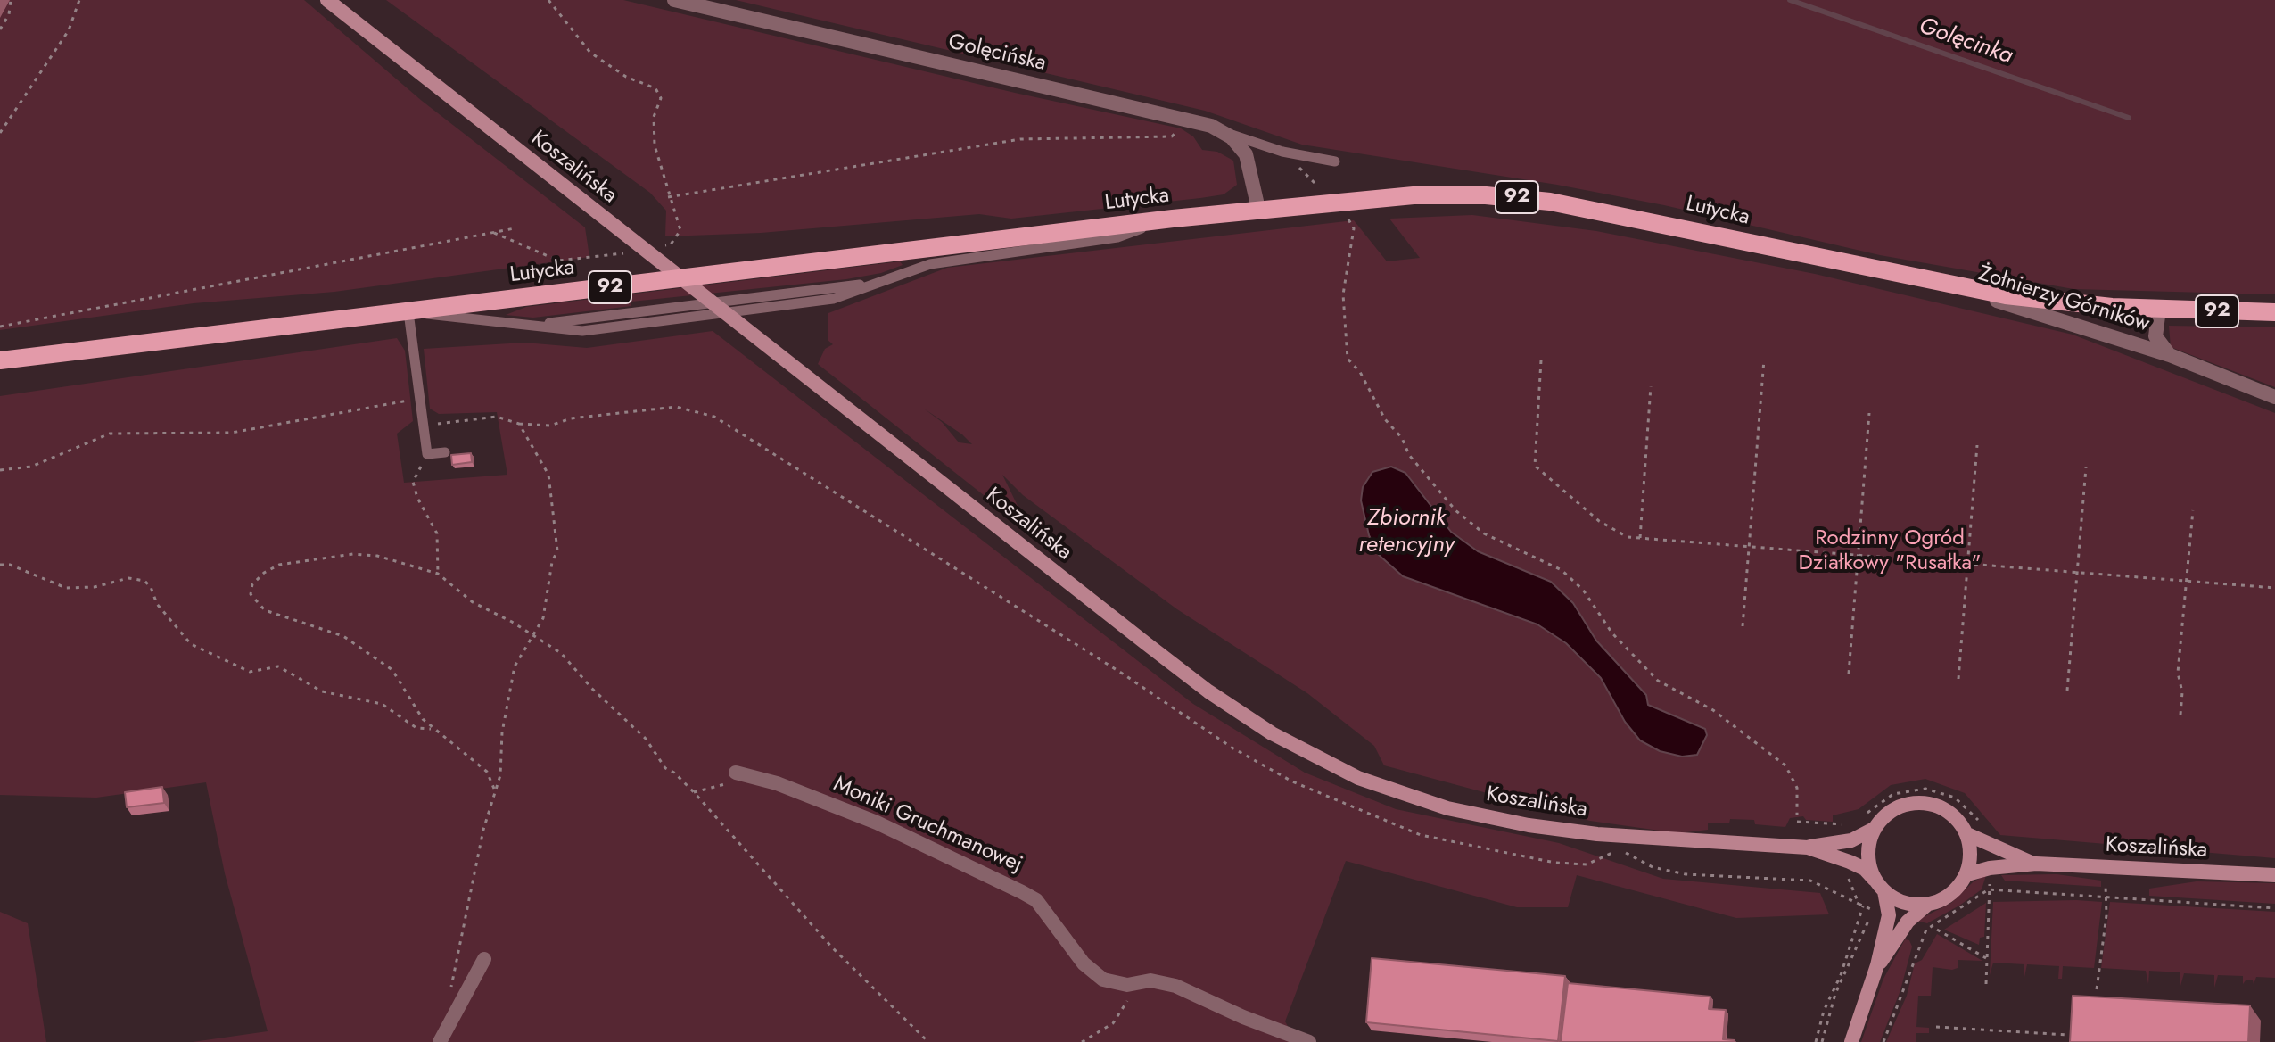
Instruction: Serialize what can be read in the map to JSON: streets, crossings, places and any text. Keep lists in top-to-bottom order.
{
  "streets": {
    "main road": ["92", "Lutycka"],
    "street": [
      "Golęcińska",
      "Koszalińska",
      "Żołnierzy Górników",
      "Moniki Gruchmanowej"
    ]
  },
  "crossings": [
    ["Golęcińska", "Lutycka"],
    ["Lutycka", "Żołnierzy Górników"]
  ],
  "water": ["Golęcinka", "Zbiornik retencyjny"],
  "parks": ["Rodzinny Ogród Działkowy \"Rusałka\""]
}
